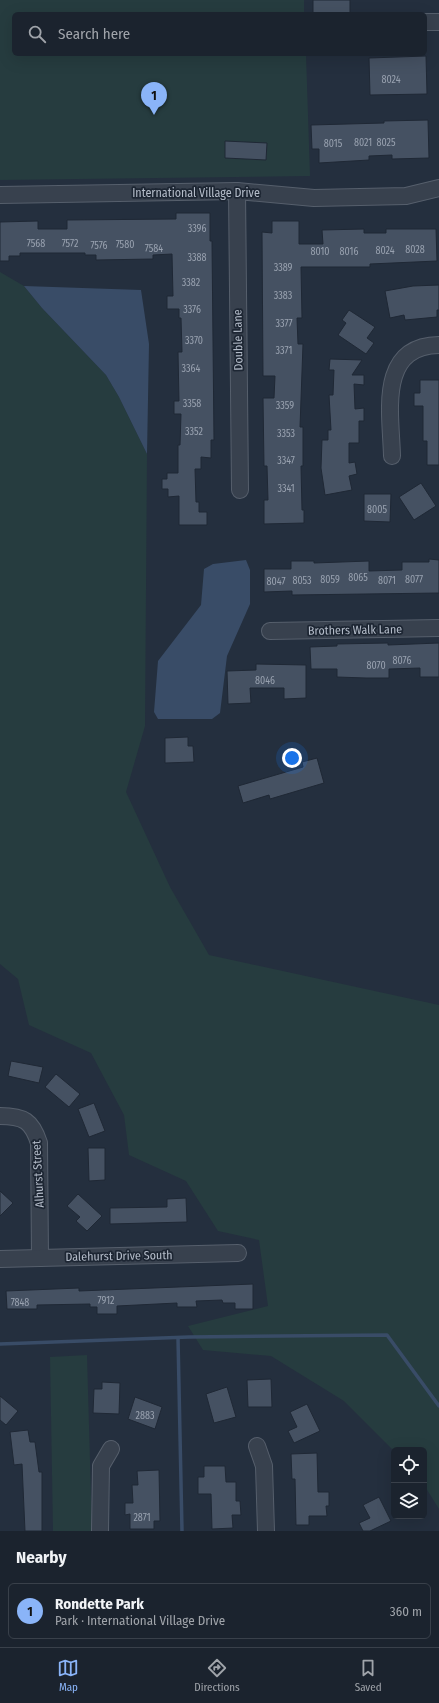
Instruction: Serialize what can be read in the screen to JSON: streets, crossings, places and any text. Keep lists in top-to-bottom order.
{
  "streets": {
    "street": [
      "International Village Drive",
      "Double Lane",
      "Brothers Walk Lane",
      "Alhurst Street",
      "Dalehurst Drive South"
    ]
  },
  "crossings": [
    ["International Village Drive", "Double Lane"],
    ["Alhurst Street", "Dalehurst Drive South"]
  ],
  "house_numbers": [
    "8024",
    "8021",
    "8025",
    "8015",
    "3396",
    "7568",
    "7572",
    "7580",
    "7576",
    "7584",
    "8028",
    "8024",
    "8010",
    "8016",
    "3388",
    "3389",
    "3382",
    "3383",
    "3376",
    "3377",
    "3370",
    "3371",
    "3364",
    "3358",
    "3359",
    "3352",
    "3353",
    "3347",
    "3341",
    "8005",
    "8065",
    "8059",
    "8077",
    "8053",
    "8071",
    "8047",
    "8076",
    "8070",
    "8046",
    "7912",
    "7848",
    "2883",
    "2871"
  ],
  "page": {
    "search": "Search here",
    "pins": "1",
    "heading": "Nearby",
    "list": [
      {
        "mark": "1",
        "name": "Rondette Park",
        "note": "Park · International Village Drive",
        "value": "360 m"
      }
    ],
    "nav": ["Map", "Directions", "Saved"]
  }
}
